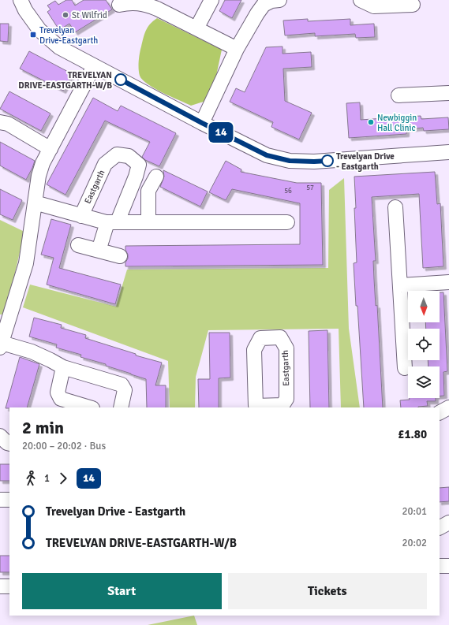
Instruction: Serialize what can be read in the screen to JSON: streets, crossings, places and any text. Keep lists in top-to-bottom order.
{
  "streets": {
    "street": ["Eastgarth"]
  },
  "places": {
    "other": [
      "St Wilfrid",
      "TREVELYAN DRIVE-EASTGARTH-W/B",
      "Newbiggin Hall Clinic",
      "Trevelyan Drive - Eastgarth"
    ],
    "transit": ["Trevelyan Drive-Eastgarth"]
  },
  "lines": ["bus line 14"],
  "house_numbers": ["57", "56"],
  "north": "bottom",
  "page": {
    "on_map": "14",
    "heading": ["2 min", "20:00 – 20:02 · Bus", "£1.80"],
    "legs": ["1", "14"],
    "list": [
      {
        "name": "Trevelyan Drive - Eastgarth",
        "value": "20:01"
      },
      {
        "name": "TREVELYAN DRIVE-EASTGARTH-W/B",
        "value": "20:02"
      }
    ],
    "buttons": ["Start", "Tickets"]
  }
}
